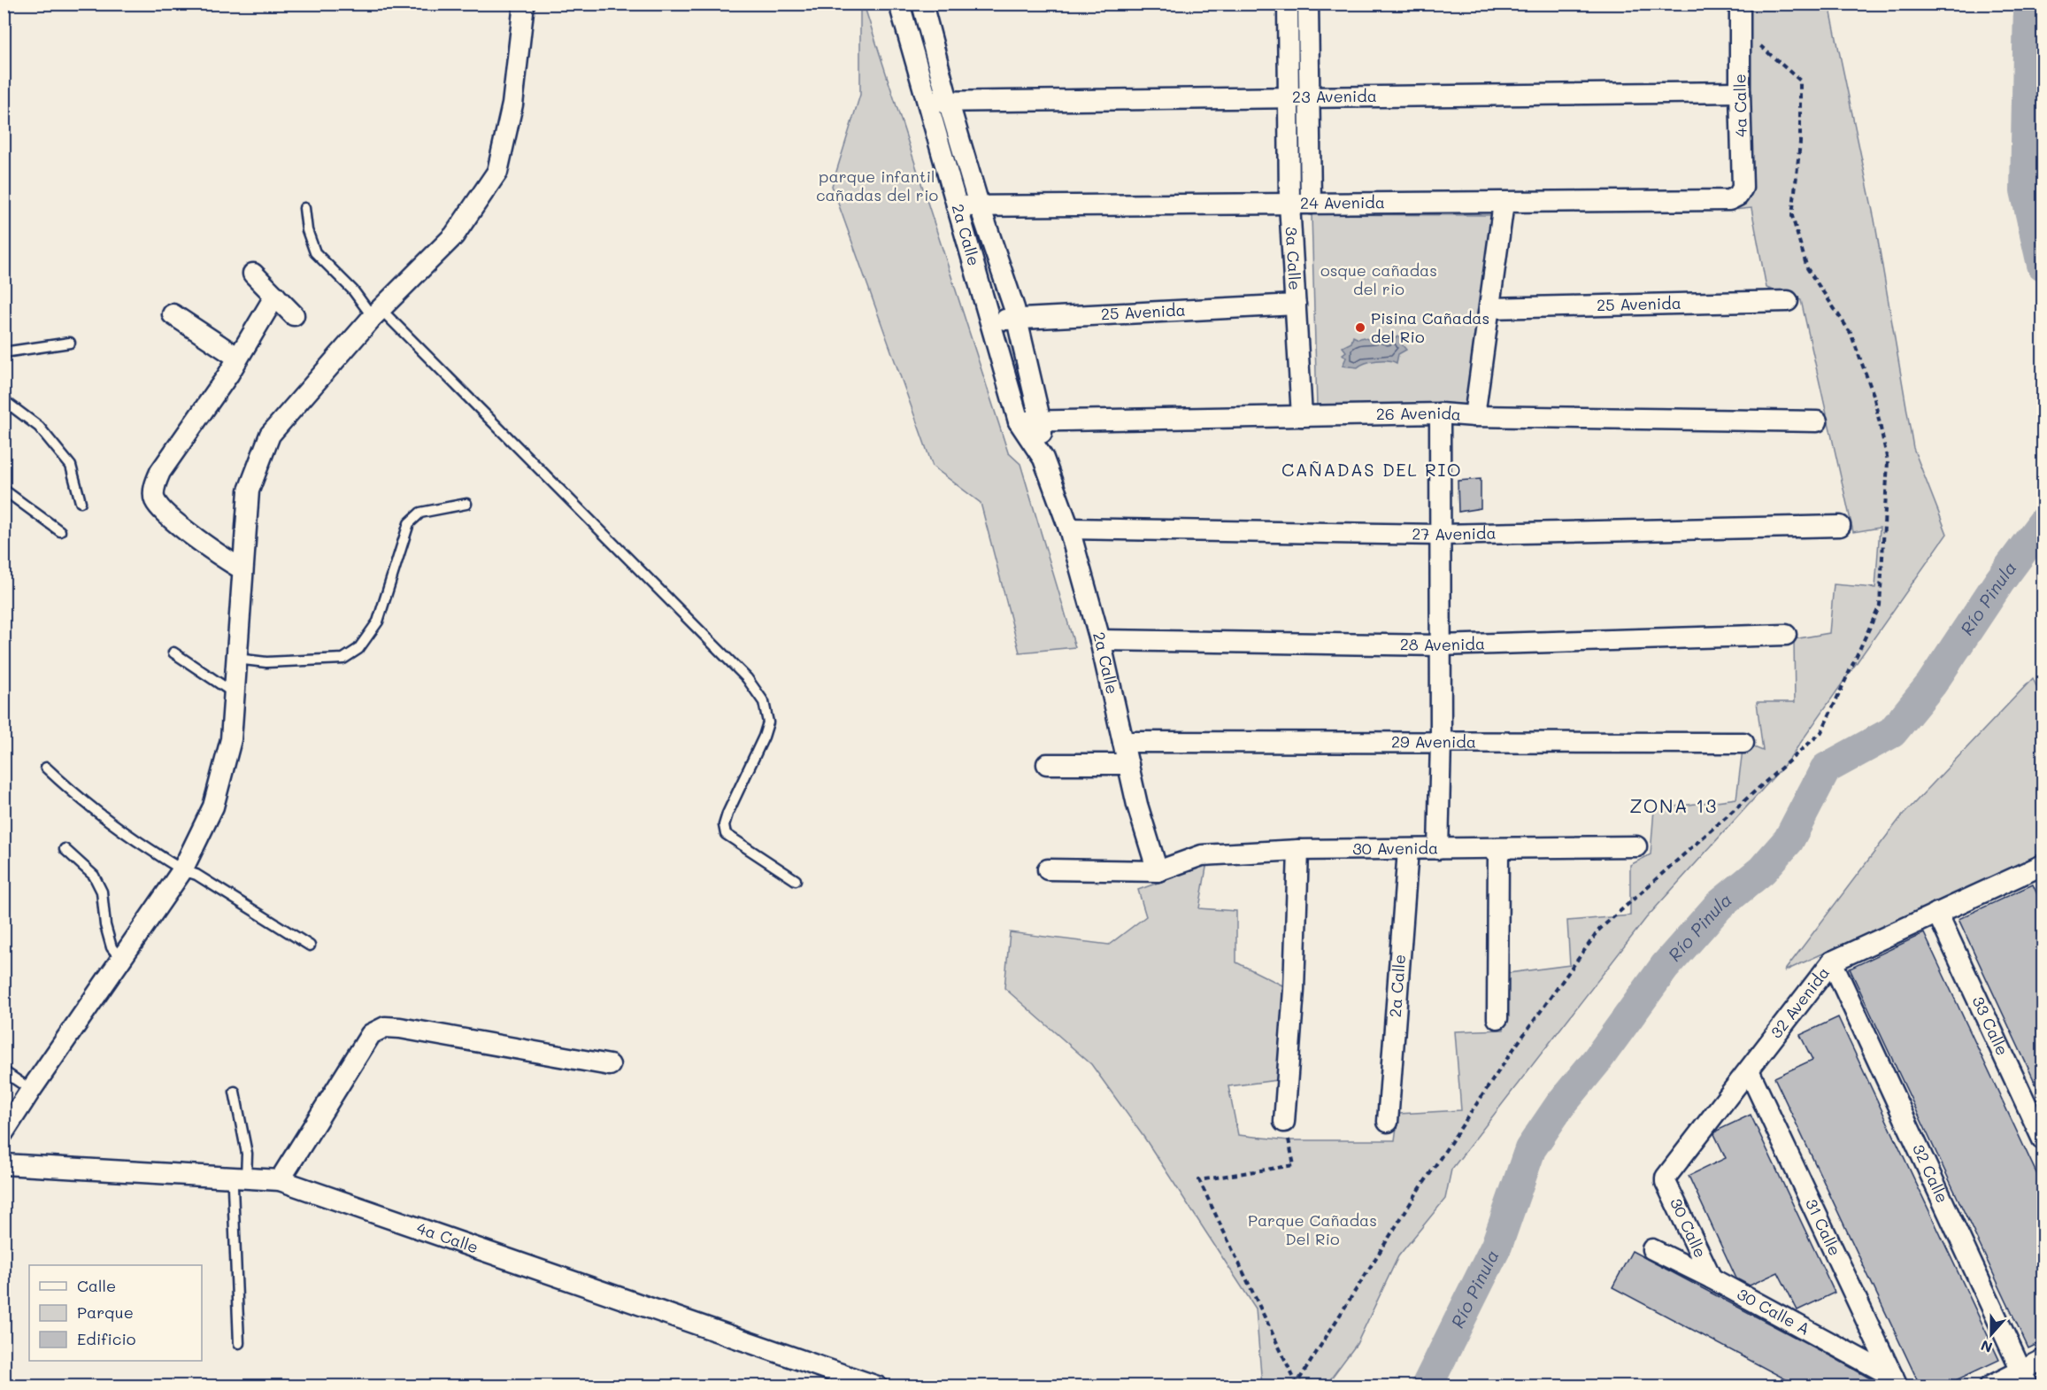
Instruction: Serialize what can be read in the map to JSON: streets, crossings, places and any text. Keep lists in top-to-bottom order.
{
  "streets": {
    "street": [
      "23 Avenida",
      "4a Calle",
      "24 Avenida",
      "2a Calle",
      "3a Calle",
      "25 Avenida",
      "26 Avenida",
      "27 Avenida",
      "28 Avenida",
      "29 Avenida",
      "30 Avenida",
      "32 Avenida",
      "33 Calle",
      "32 Calle",
      "30 Calle",
      "31 Calle",
      "30 Calle A"
    ]
  },
  "crossings": [
    ["23 Avenida", "4a Calle"],
    ["23 Avenida", "2a Calle"],
    ["23 Avenida", "3a Calle"],
    ["4a Calle", "24 Avenida"],
    ["24 Avenida", "2a Calle"],
    ["24 Avenida", "3a Calle"],
    ["2a Calle", "25 Avenida"],
    ["2a Calle", "26 Avenida"],
    ["2a Calle", "27 Avenida"],
    ["2a Calle", "28 Avenida"],
    ["2a Calle", "29 Avenida"],
    ["2a Calle", "30 Avenida"],
    ["3a Calle", "25 Avenida"],
    ["3a Calle", "26 Avenida"],
    ["32 Avenida", "33 Calle"],
    ["32 Avenida", "32 Calle"],
    ["32 Avenida", "30 Calle"],
    ["32 Avenida", "31 Calle"],
    ["30 Calle", "30 Calle A"],
    ["31 Calle", "30 Calle A"]
  ],
  "districts": ["CAÑADAS DEL RIO", "ZONA 13"],
  "water": ["Río Pinula"],
  "parks": ["parque infantil cañadas del rio", "osque cañadas del rio", "Parque Cañadas Del Rio"],
  "places": ["Pisina Cañadas del Rio"],
  "legend": ["Calle", "Parque", "Edificio"],
  "north": "bottom"
}
